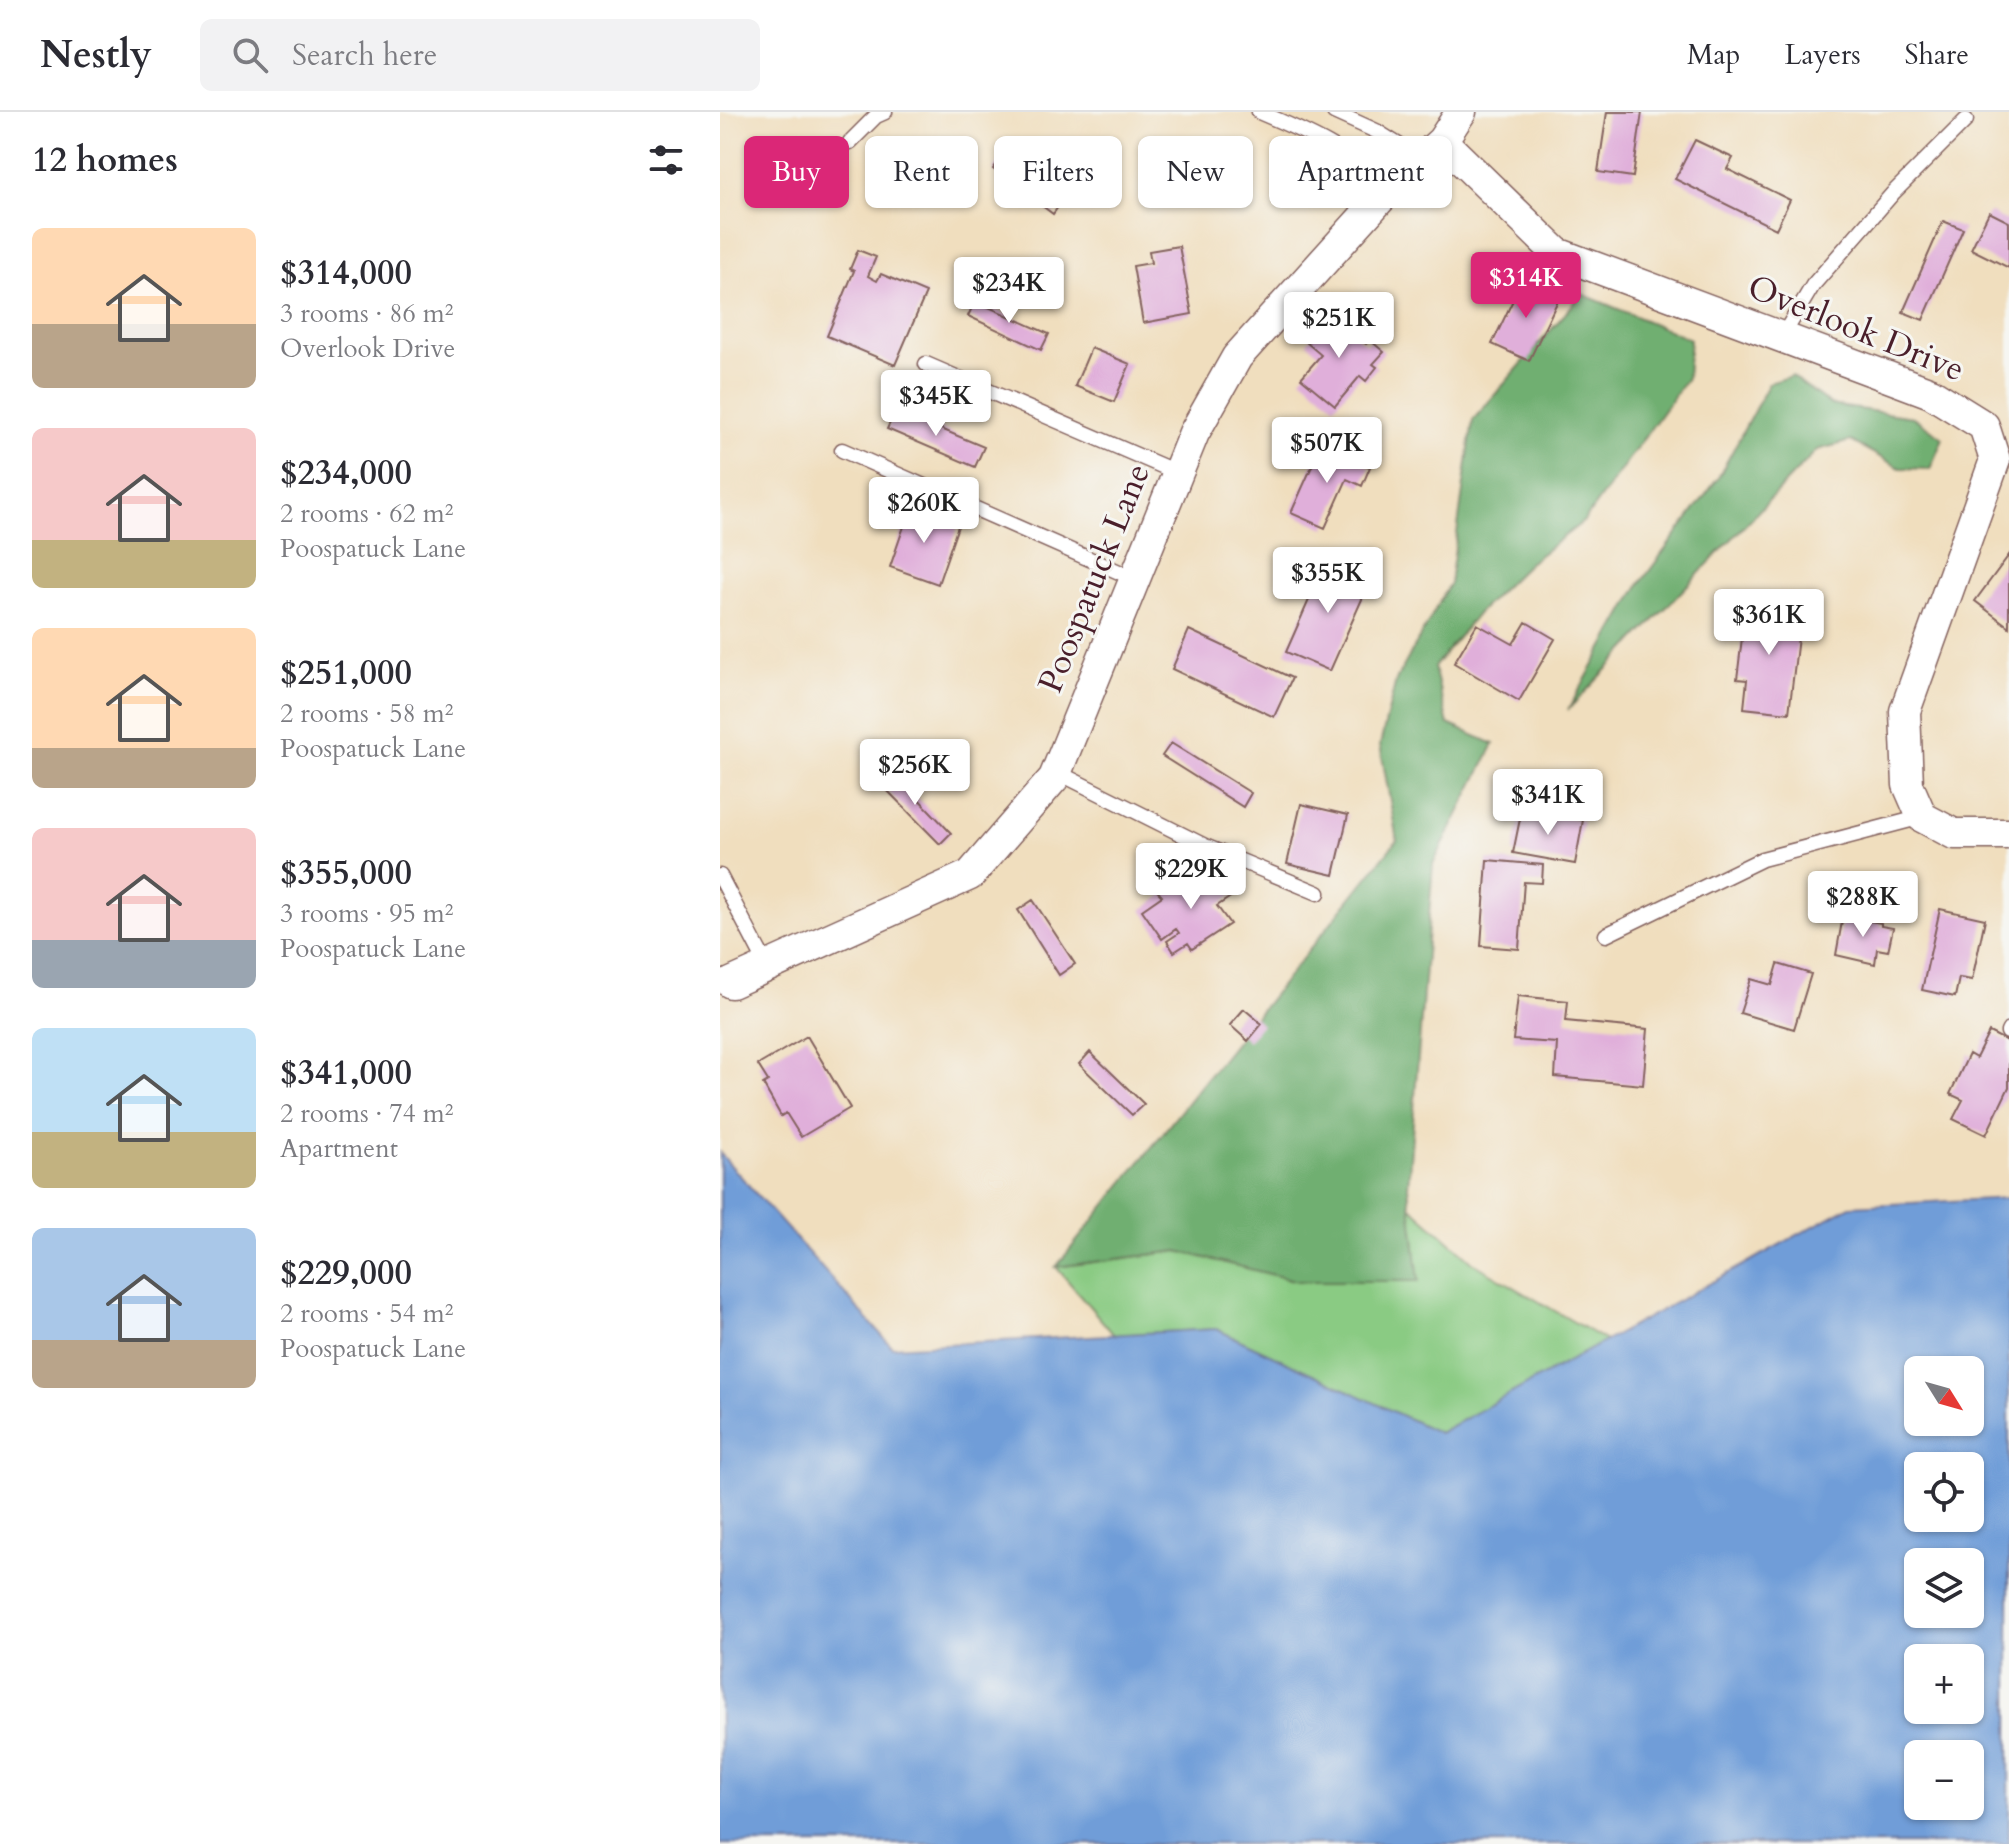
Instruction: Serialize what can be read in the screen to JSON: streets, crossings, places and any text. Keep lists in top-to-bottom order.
{
  "streets": {
    "street": ["Overlook Drive", "Poospatuck Lane"]
  },
  "north": "bottom right",
  "page": {
    "header": "Nestly",
    "search": "Search here",
    "nav": ["Map", "Layers", "Share"],
    "heading": "12 homes",
    "chip": [
      "Buy",
      "Rent",
      "Filters",
      "New",
      "Apartment"
    ],
    "list": [
      {
        "name": "$314,000",
        "note": "3 rooms · 86 m² · Overlook Drive"
      },
      {
        "name": "$234,000",
        "note": "2 rooms · 62 m² · Poospatuck Lane"
      },
      {
        "name": "$251,000",
        "note": "2 rooms · 58 m² · Poospatuck Lane"
      },
      {
        "name": "$355,000",
        "note": "3 rooms · 95 m² · Poospatuck Lane"
      },
      {
        "name": "$341,000",
        "note": "2 rooms · 74 m² · Apartment"
      },
      {
        "name": "$229,000",
        "note": "2 rooms · 54 m² · Poospatuck Lane"
      }
    ],
    "price": [
      "$314K",
      "$234K",
      "$251K",
      "$345K",
      "$507K",
      "$260K",
      "$355K",
      "$361K",
      "$256K",
      "$341K",
      "$229K",
      "$288K"
    ],
    "map_buttons": ["+", "−"]
  }
}
